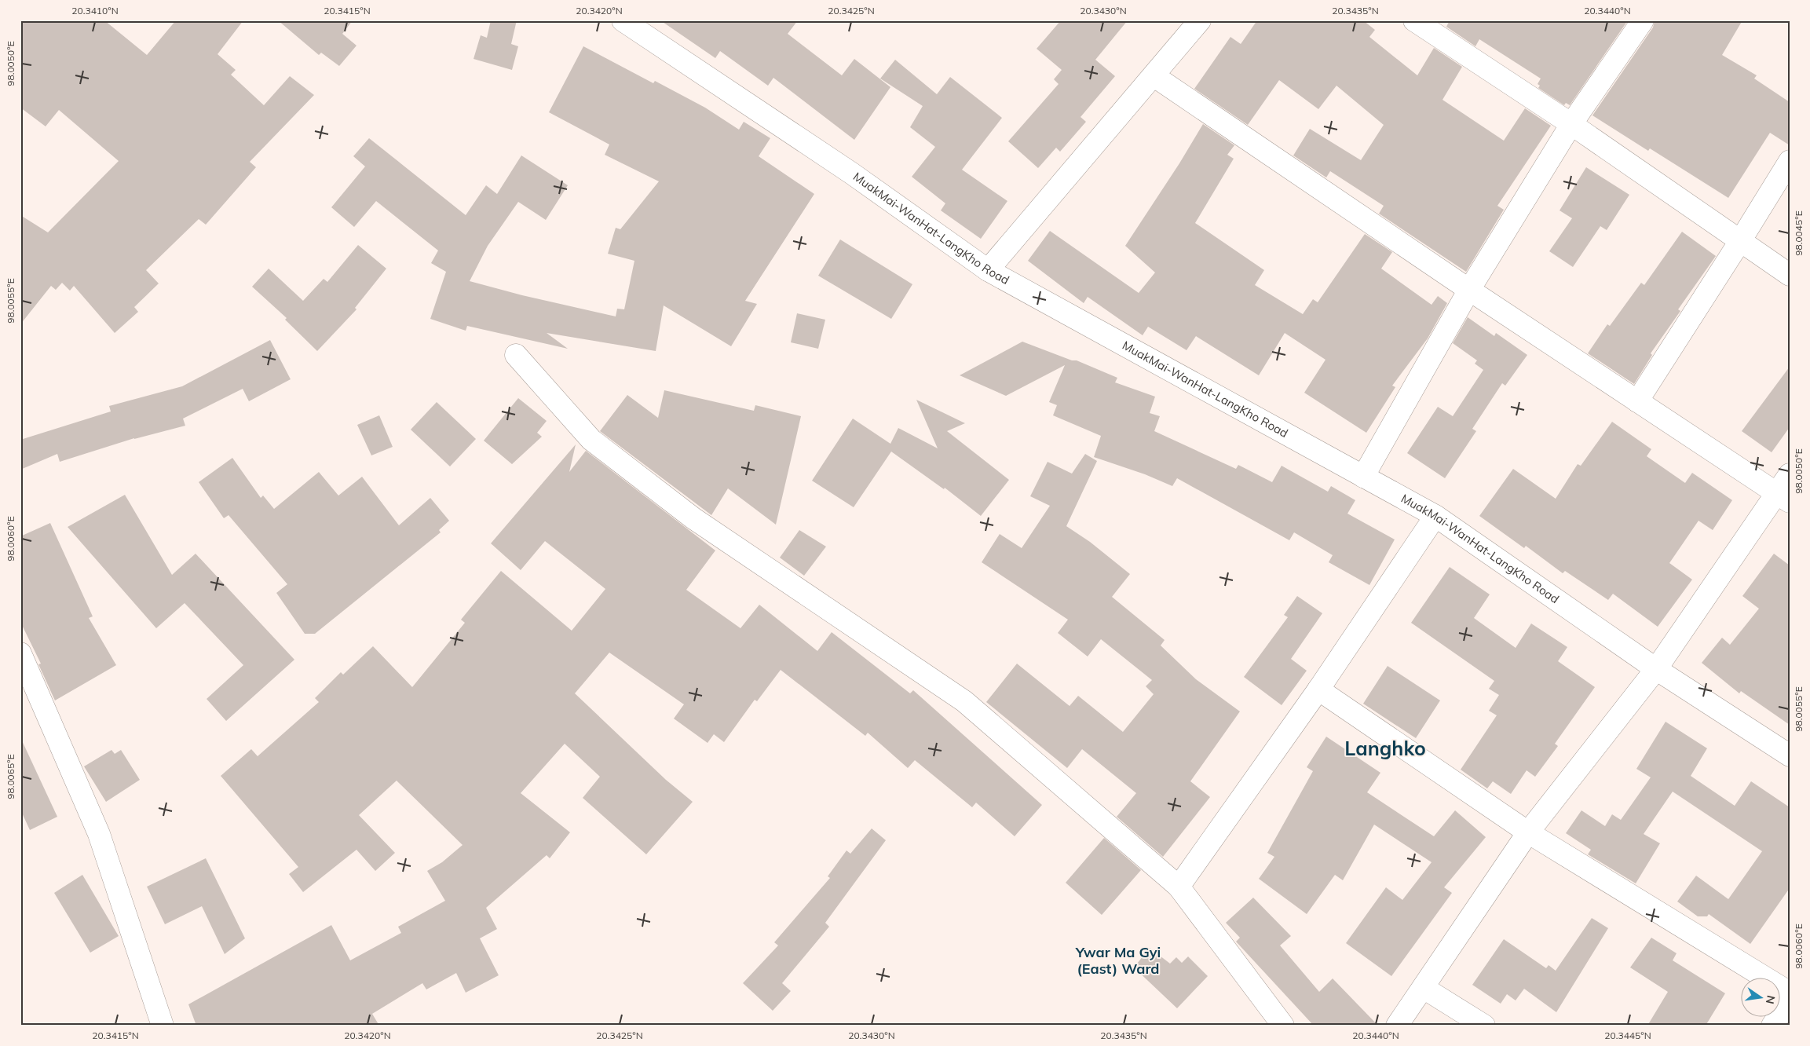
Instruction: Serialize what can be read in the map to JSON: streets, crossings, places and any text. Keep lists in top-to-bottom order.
{
  "streets": {
    "street": ["MuakMai-WanHat-LangKho Road"]
  },
  "districts": ["Langhko", "Ywar Ma Gyi (East) Ward"],
  "north": "right",
  "coordinates": [
    "20.3410°N",
    "20.3415°N",
    "20.3420°N",
    "20.3425°N",
    "20.3430°N",
    "20.3435°N",
    "20.3440°N",
    "98.0050°E",
    "98.0045°E",
    "98.0055°E",
    "98.0060°E",
    "98.0065°E",
    "20.3445°N"
  ]
}
